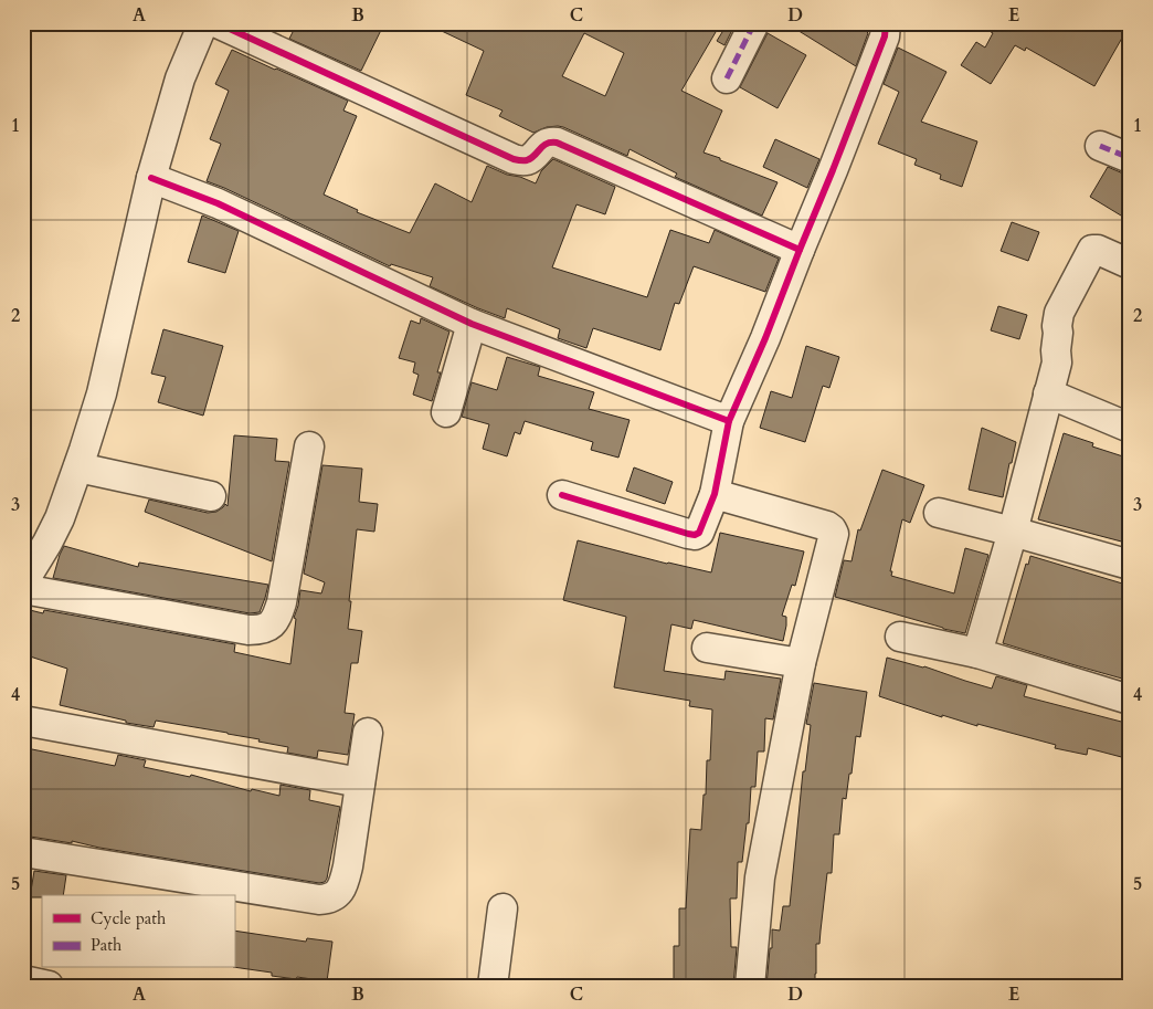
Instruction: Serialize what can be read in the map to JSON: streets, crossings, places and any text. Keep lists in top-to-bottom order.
{
  "legend": ["Cycle path", "Path"],
  "grid": {
    "columns": [
      "A",
      "B",
      "C",
      "D",
      "E"
    ],
    "rows": [
      "1",
      "2",
      "3",
      "4",
      "5"
    ]
  }
}
